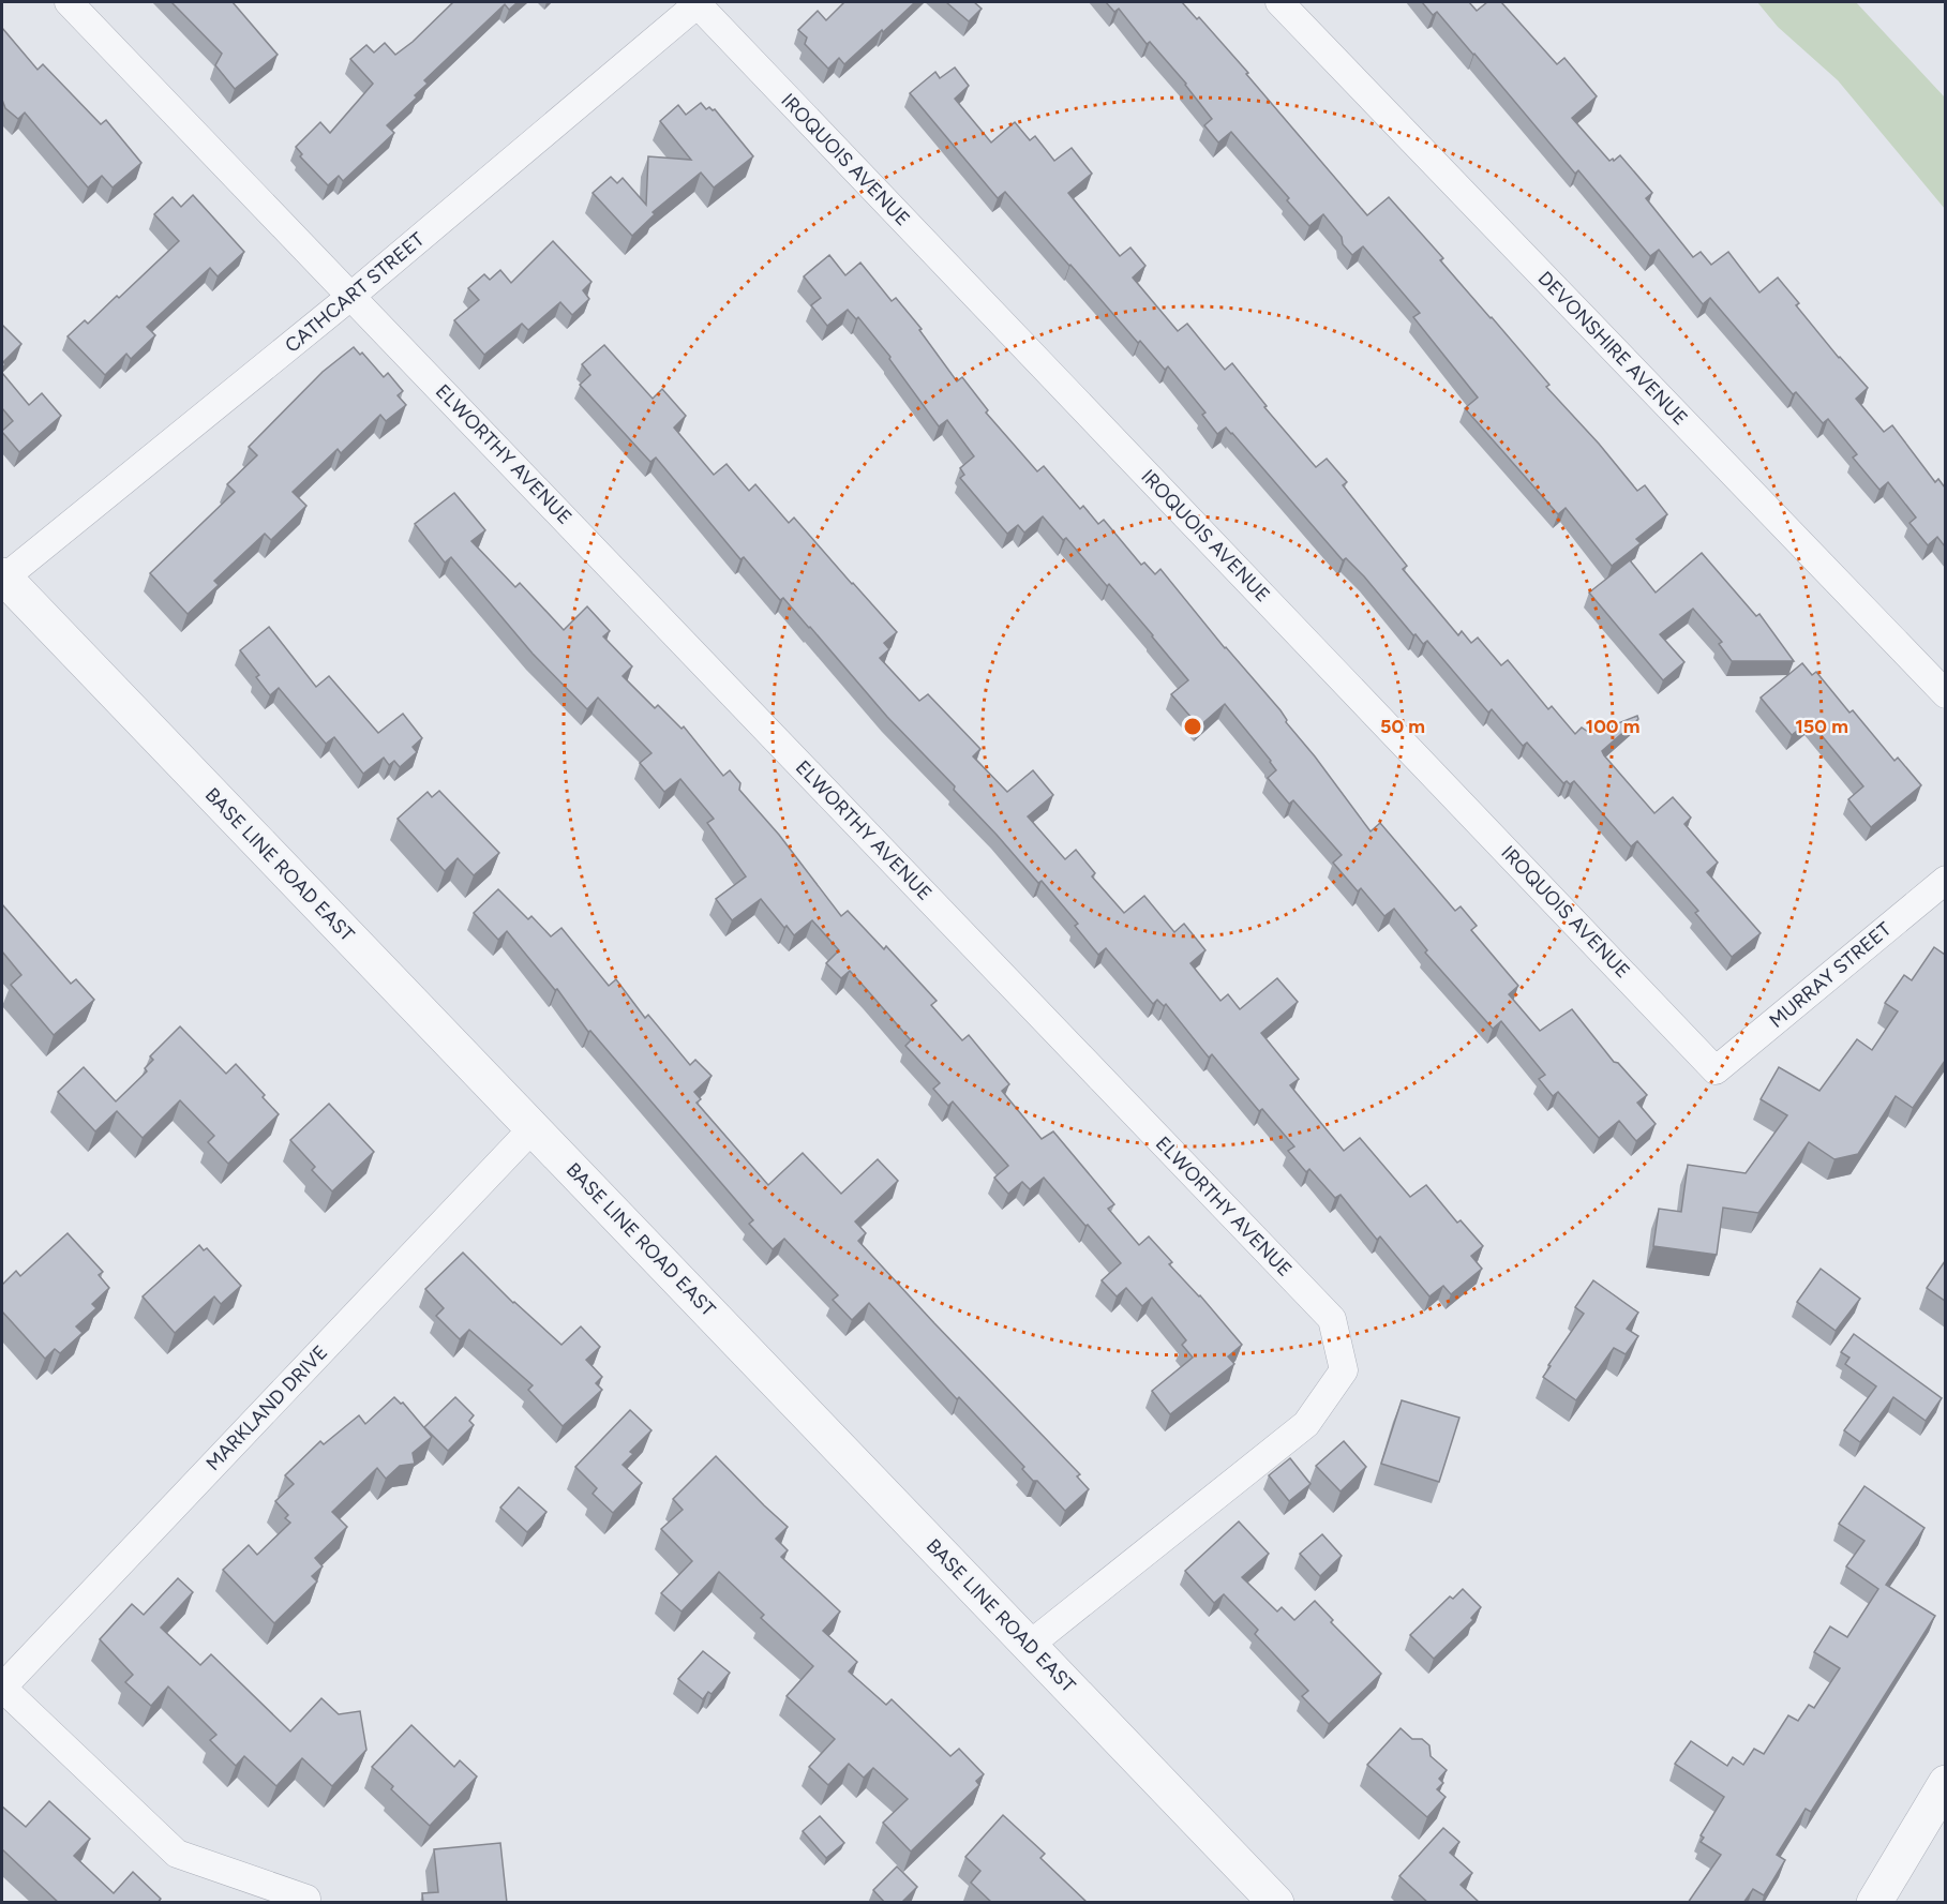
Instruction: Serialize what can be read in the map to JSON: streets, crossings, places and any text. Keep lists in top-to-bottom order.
{
  "streets": {
    "street": [
      "IROQUOIS AVENUE",
      "CATHCART STREET",
      "DEVONSHIRE AVENUE",
      "ELWORTHY AVENUE",
      "BASE LINE ROAD EAST",
      "MURRAY STREET",
      "MARKLAND DRIVE"
    ]
  },
  "crossings": [
    ["IROQUOIS AVENUE", "CATHCART STREET"],
    ["IROQUOIS AVENUE", "MURRAY STREET"],
    ["CATHCART STREET", "ELWORTHY AVENUE"],
    ["CATHCART STREET", "BASE LINE ROAD EAST"],
    ["ELWORTHY AVENUE", "BASE LINE ROAD EAST"],
    ["BASE LINE ROAD EAST", "MARKLAND DRIVE"]
  ],
  "rings": ["50 m", "100 m", "150 m"]
}
